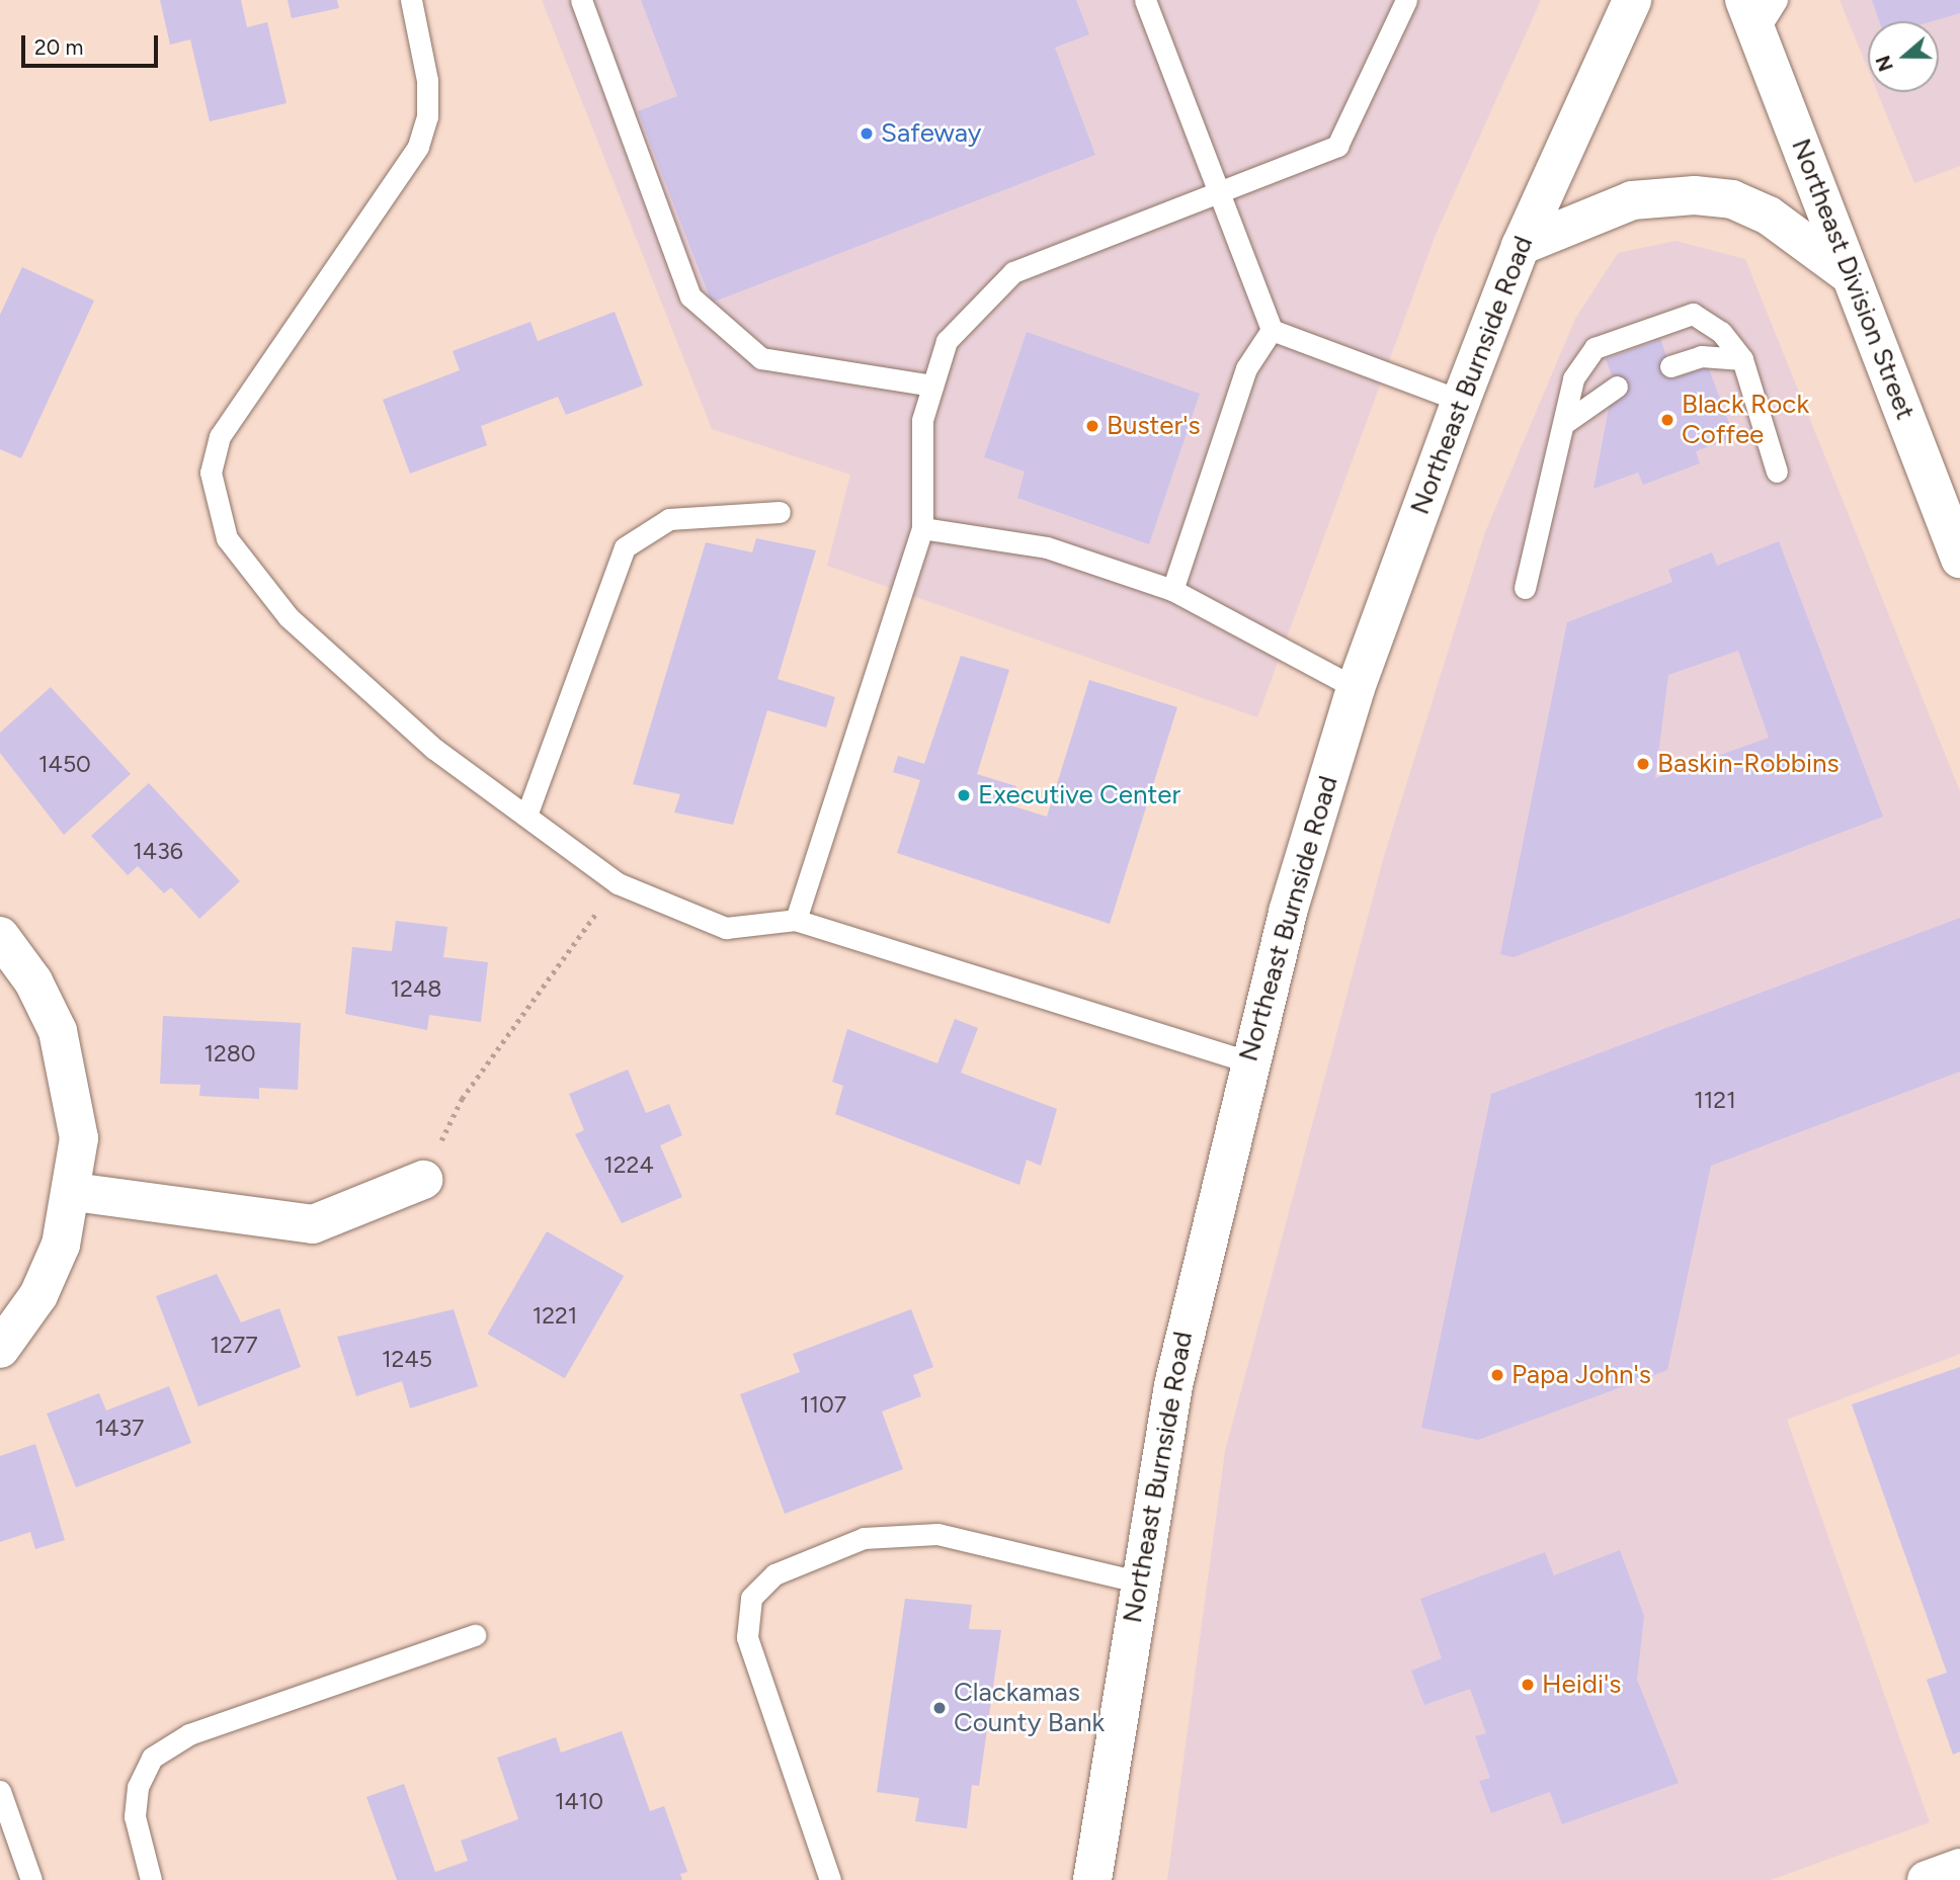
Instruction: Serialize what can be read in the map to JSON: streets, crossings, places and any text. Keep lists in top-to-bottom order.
{
  "streets": {
    "main road": ["Northeast Division Street", "Northeast Burnside Road"]
  },
  "places": [
    "Safeway",
    "Black Rock Coffee",
    "Buster's",
    "Baskin-Robbins",
    "Executive Center",
    "Papa John's",
    "Heidi's",
    "Clackamas County Bank"
  ],
  "house_numbers": [
    "1450",
    "1436",
    "1248",
    "1280",
    "1121",
    "1224",
    "1221",
    "1277",
    "1245",
    "1107",
    "1437",
    "1410"
  ],
  "scale_bar": "20 m",
  "north": "left"
}
